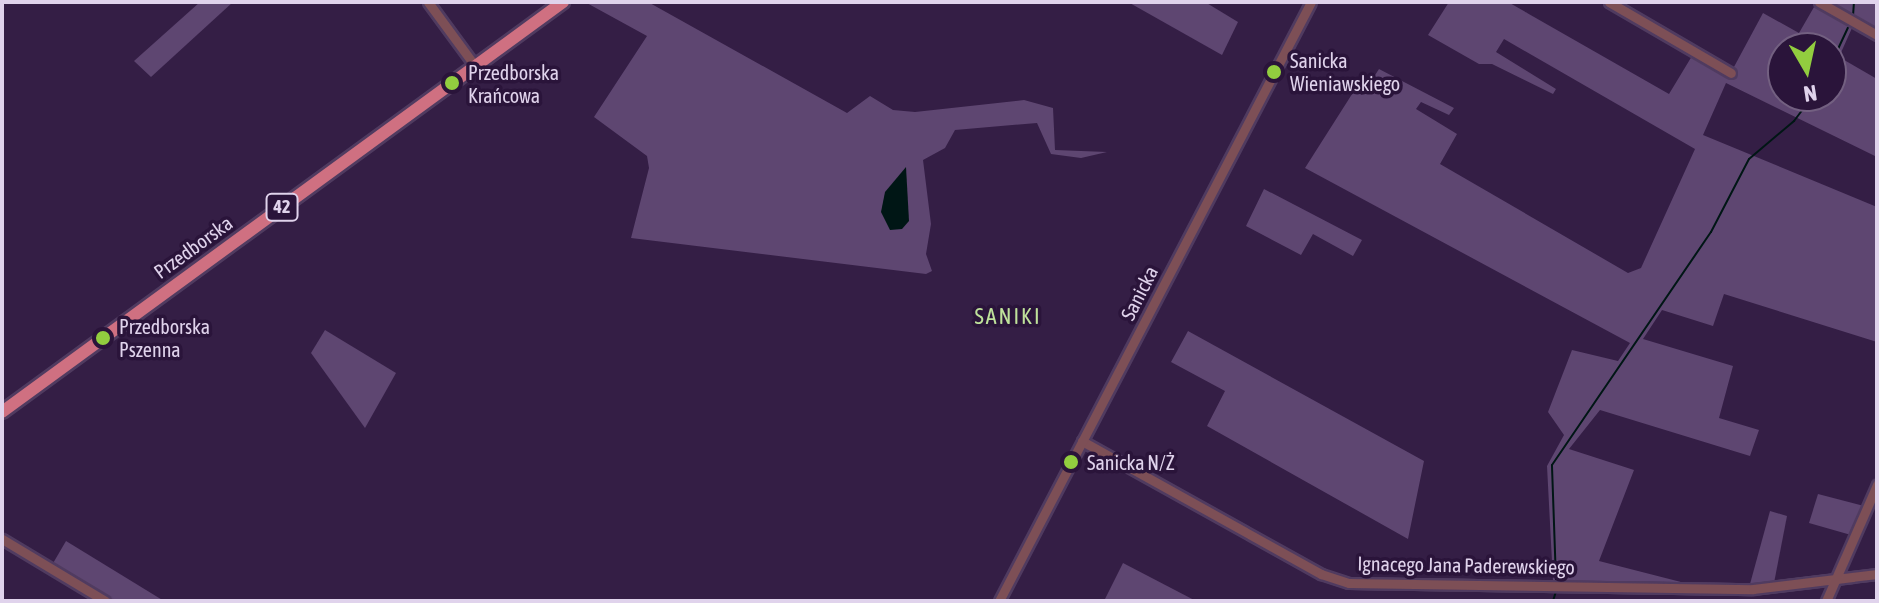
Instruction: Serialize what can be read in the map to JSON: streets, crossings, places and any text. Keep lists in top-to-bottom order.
{
  "streets": {
    "main road": ["42", "Przedborska"],
    "street": ["Sanicka", "Ignacego Jana Paderewskiego"]
  },
  "crossings": [
    ["Sanicka", "Ignacego Jana Paderewskiego"]
  ],
  "districts": ["SANIKI"],
  "places": [
    "Sanicka Wieniawskiego",
    "Przedborska Krańcowa",
    "Przedborska Pszenna",
    "Sanicka N/Ż"
  ],
  "north": "bottom"
}
